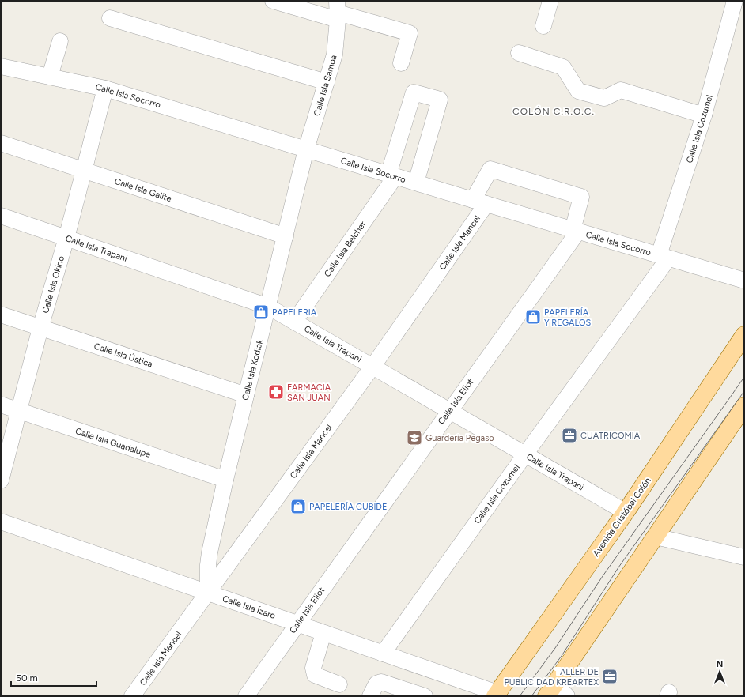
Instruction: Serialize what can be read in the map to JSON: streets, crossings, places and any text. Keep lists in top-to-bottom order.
{
  "streets": {
    "main road": ["Avenida Cristóbal Colón"],
    "street": [
      "Calle Isla Samoa",
      "Calle Isla Socorro",
      "Calle Isla Cozumel",
      "Calle Isla Galite",
      "Calle Isla Mancel",
      "Calle Isla Trapani",
      "Calle Isla Belcher",
      "Calle Isla Okino",
      "Calle Isla Ústica",
      "Calle Isla Kodiak",
      "Calle Isla Eliot",
      "Calle Isla Guadalupe",
      "Calle Isla Ízaro"
    ]
  },
  "crossings": [
    ["Calle Isla Samoa", "Calle Isla Socorro"],
    ["Calle Isla Samoa", "Calle Isla Kodiak"],
    ["Calle Isla Socorro", "Calle Isla Cozumel"],
    ["Calle Isla Socorro", "Calle Isla Mancel"],
    ["Calle Isla Socorro", "Calle Isla Belcher"],
    ["Calle Isla Socorro", "Calle Isla Okino"],
    ["Calle Isla Socorro", "Calle Isla Kodiak"],
    ["Calle Isla Socorro", "Calle Isla Eliot"],
    ["Calle Isla Cozumel", "Calle Isla Trapani"],
    ["Calle Isla Cozumel", "Calle Isla Ízaro"],
    ["Calle Isla Galite", "Calle Isla Okino"],
    ["Calle Isla Galite", "Calle Isla Kodiak"],
    ["Calle Isla Mancel", "Calle Isla Trapani"],
    ["Calle Isla Mancel", "Calle Isla Kodiak"],
    ["Calle Isla Mancel", "Calle Isla Eliot"],
    ["Calle Isla Mancel", "Calle Isla Ízaro"],
    ["Calle Isla Trapani", "Calle Isla Belcher"],
    ["Calle Isla Trapani", "Calle Isla Okino"],
    ["Calle Isla Trapani", "Calle Isla Kodiak"],
    ["Calle Isla Trapani", "Calle Isla Eliot"],
    ["Calle Isla Trapani", "Avenida Cristóbal Colón"],
    ["Calle Isla Okino", "Calle Isla Ústica"],
    ["Calle Isla Okino", "Calle Isla Guadalupe"],
    ["Calle Isla Ústica", "Calle Isla Kodiak"],
    ["Calle Isla Kodiak", "Calle Isla Guadalupe"],
    ["Calle Isla Kodiak", "Calle Isla Ízaro"],
    ["Calle Isla Eliot", "Calle Isla Ízaro"],
    ["Avenida Cristóbal Colón", "Calle Isla Ízaro"]
  ],
  "districts": ["COLÓN C.R.O.C."],
  "places": {
    "shop": ["PAPELERIA", "PAPELERÍA Y REGALOS", "PAPELERÍA CUBIDE"],
    "pharmacy": ["FARMACIA SAN JUAN"],
    "office": ["CUATRICOMIA", "TALLER DE PUBLICIDAD KREARTEX"],
    "school or university": ["Guarderia Pegaso"]
  },
  "scale_bar": "50 m",
  "north": "top"
}
